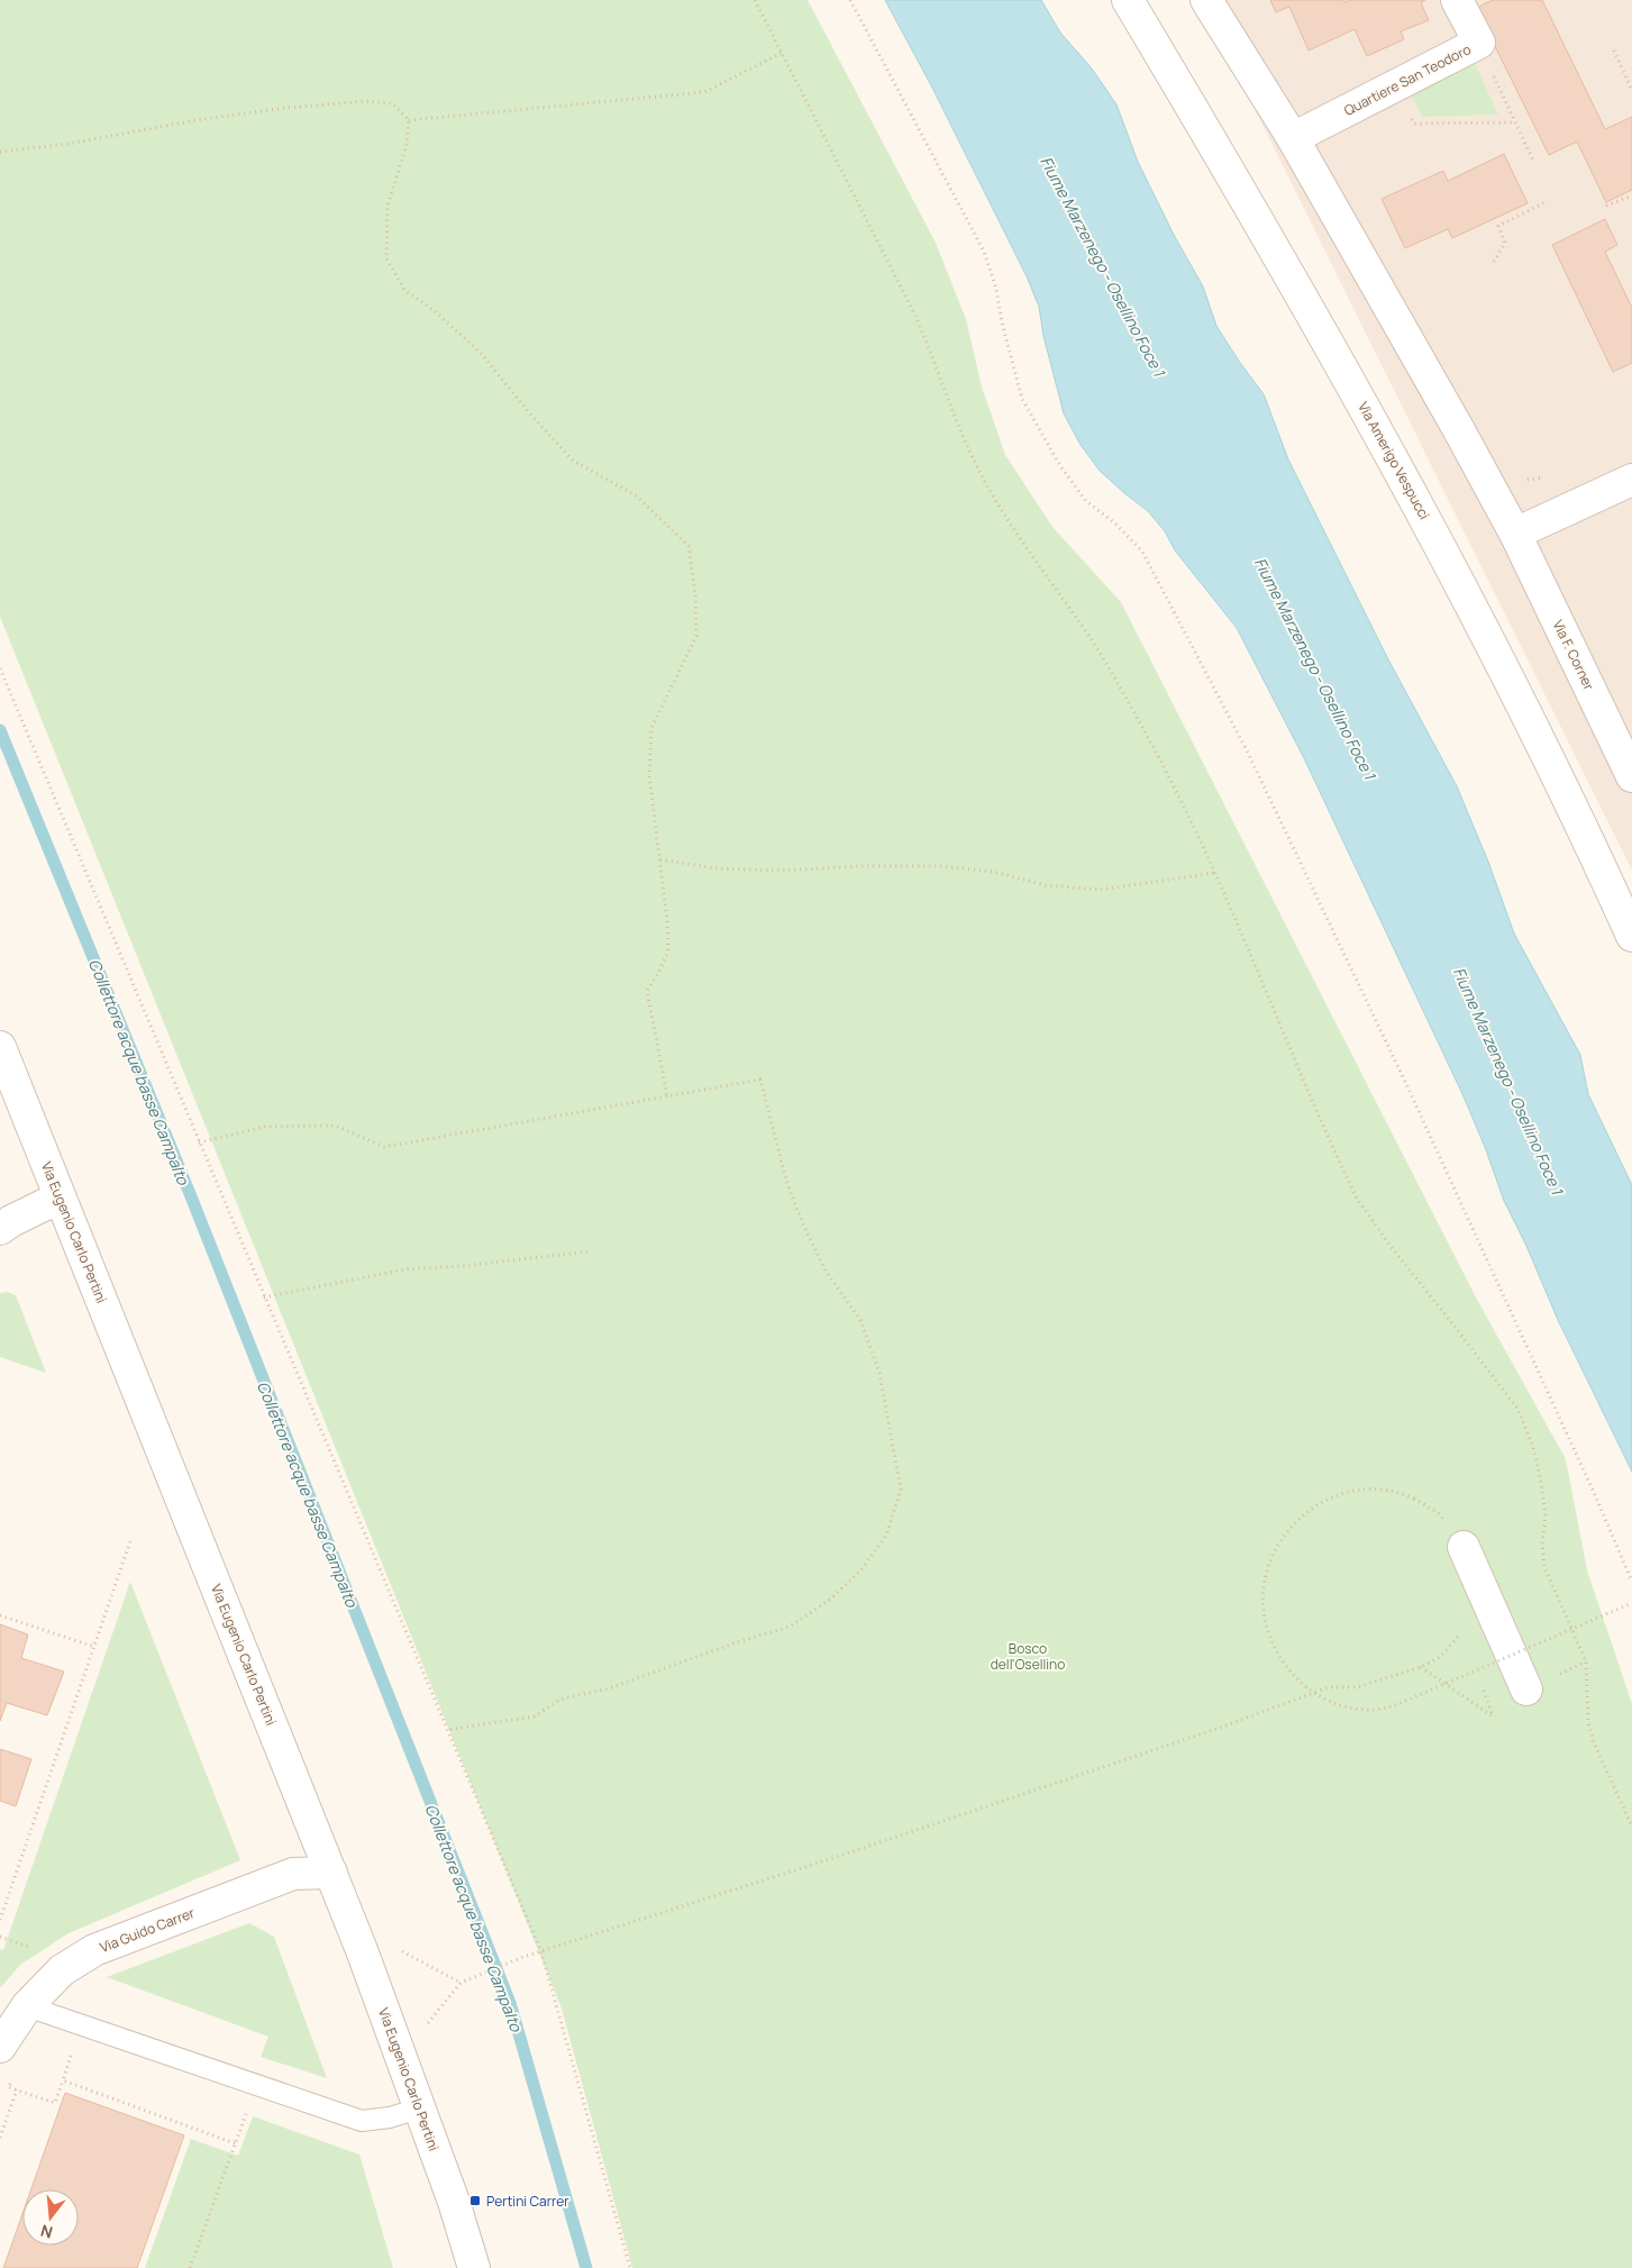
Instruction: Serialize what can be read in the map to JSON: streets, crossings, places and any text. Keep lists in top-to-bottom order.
{
  "streets": {
    "street": [
      "Quartiere San Teodoro",
      "Via Amerigo Vespucci",
      "Via F. Corner",
      "Via Eugenio Carlo Pertini",
      "Via Guido Carrer"
    ]
  },
  "crossings": [
    ["Quartiere San Teodoro", "Via F. Corner"],
    ["Via Eugenio Carlo Pertini", "Via Guido Carrer"]
  ],
  "water": ["Fiume Marzenego - Osellino Foce 1", "Collettore acque basse Campalto"],
  "parks": ["Bosco dell'Osellino"],
  "places": {
    "transit": ["Pertini Carrer"]
  },
  "north": "bottom"
}
